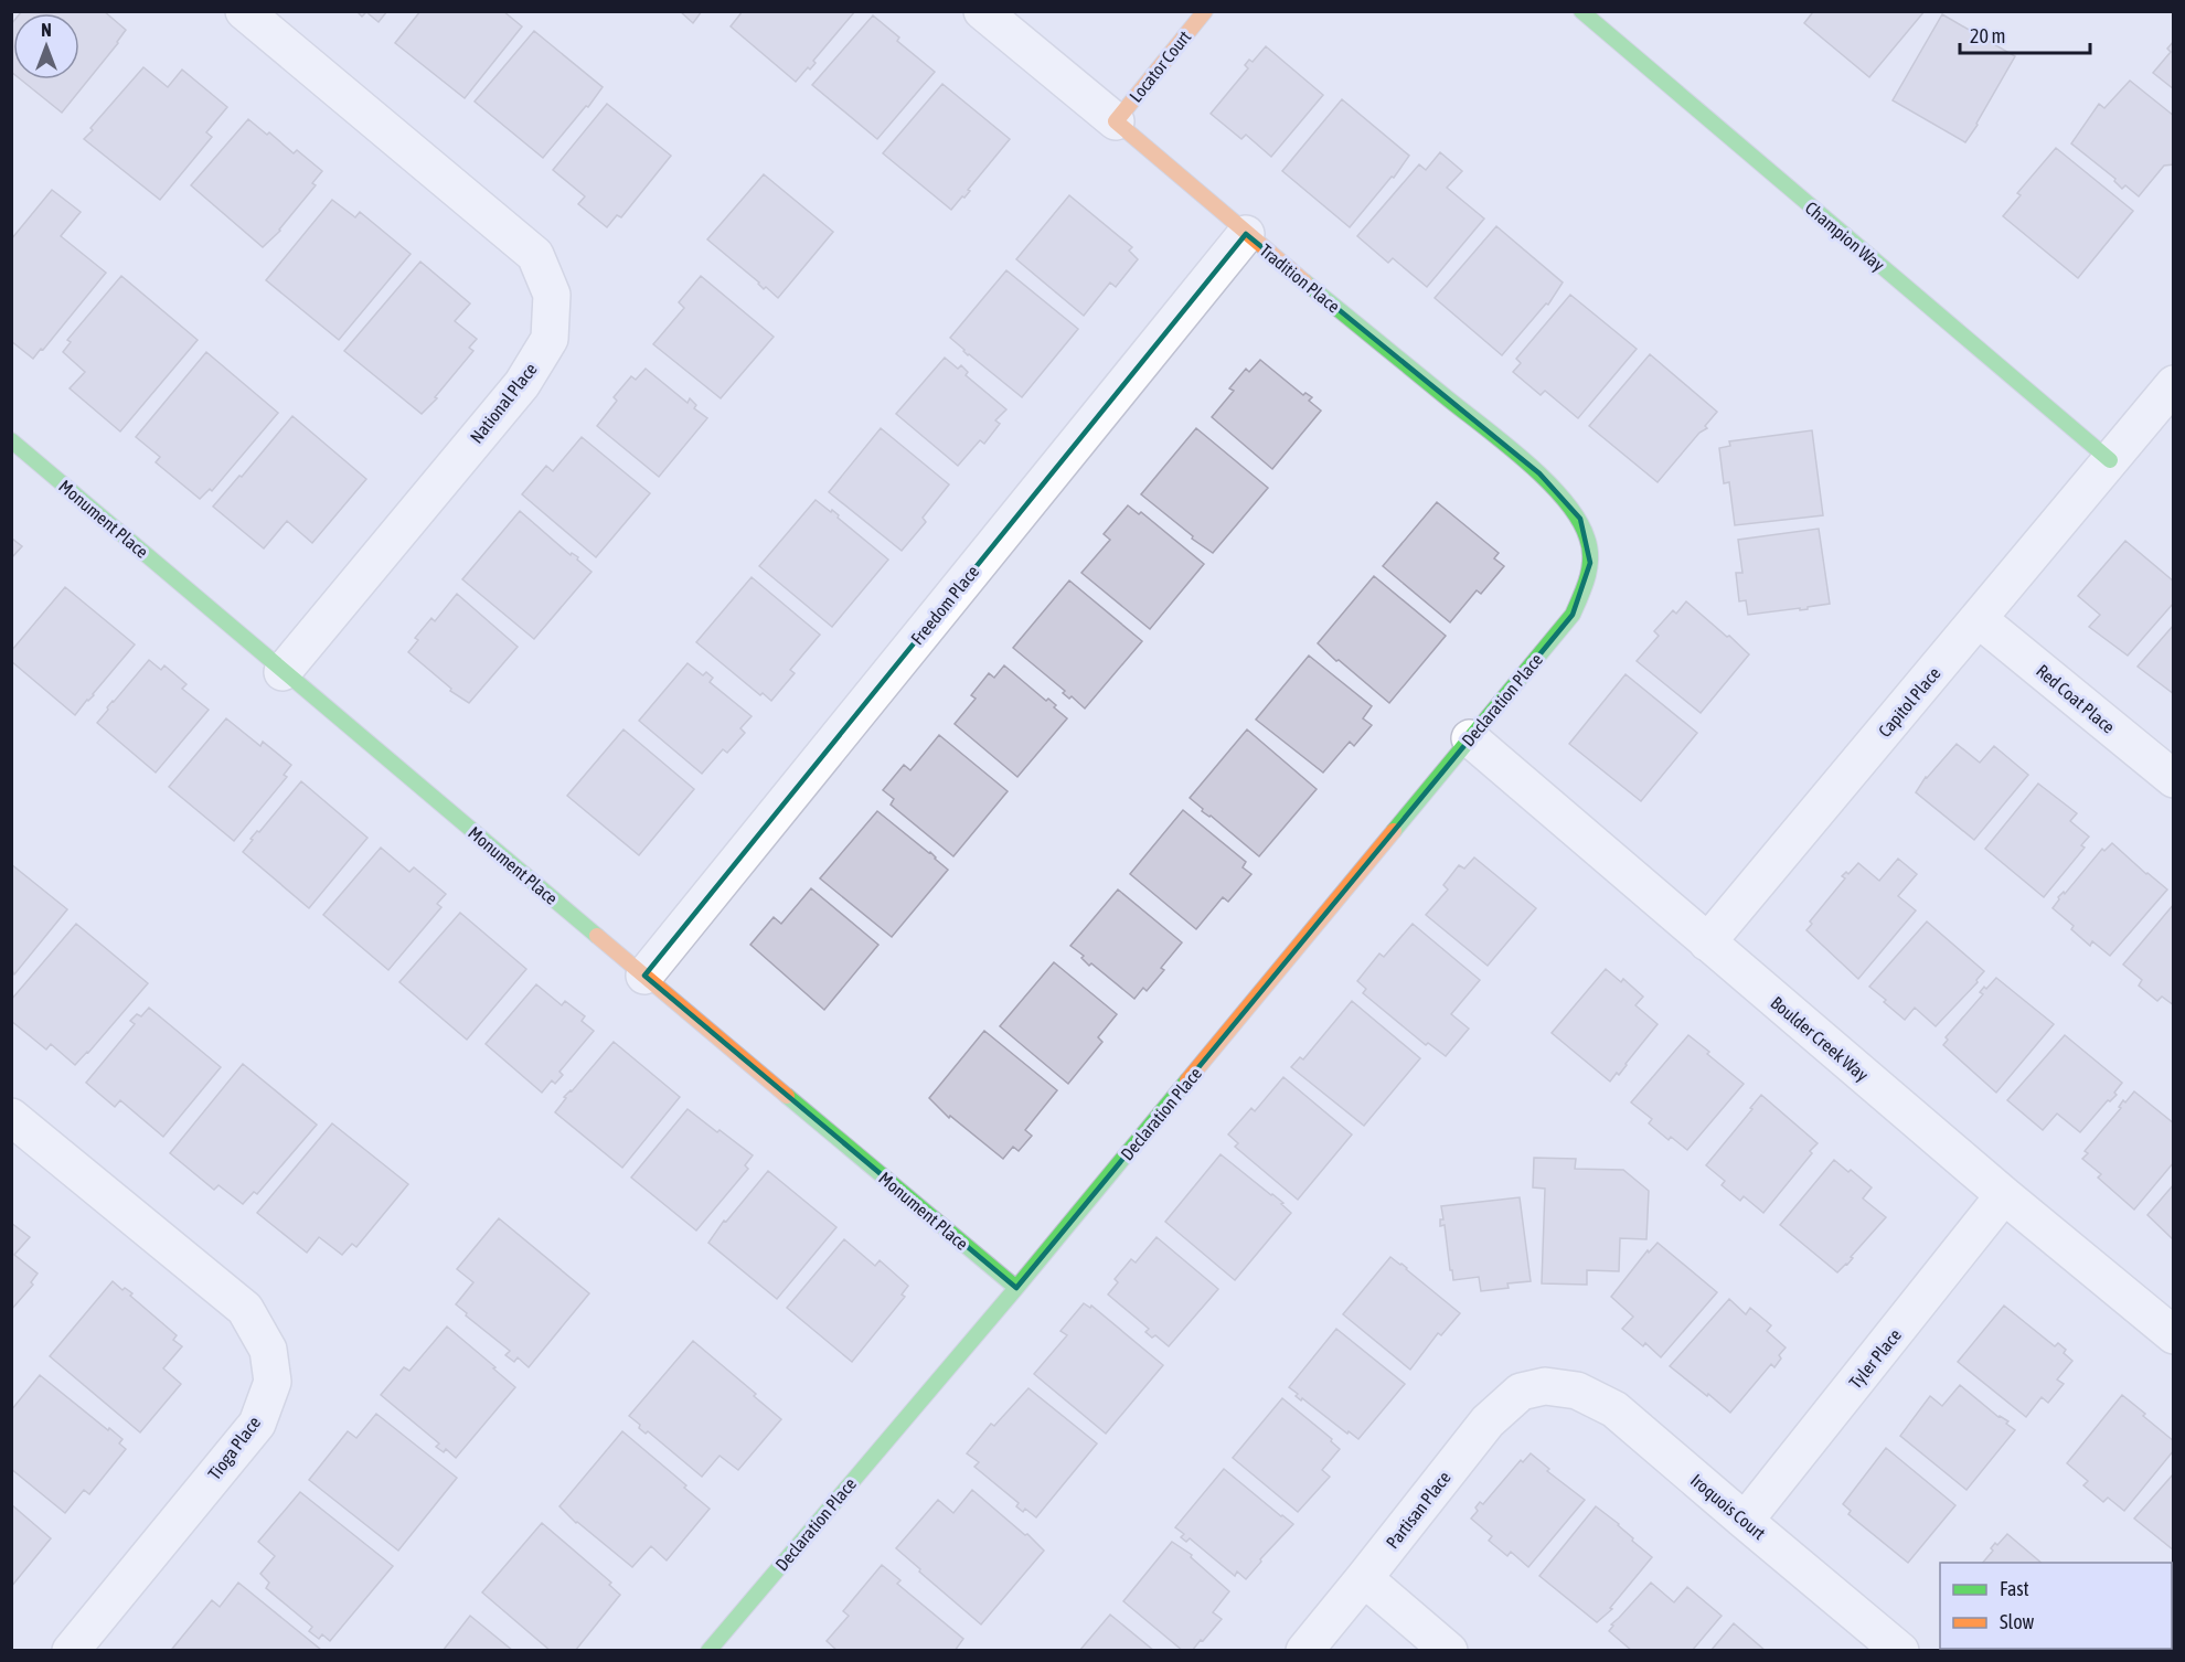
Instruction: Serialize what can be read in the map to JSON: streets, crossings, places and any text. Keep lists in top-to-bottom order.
{
  "streets": {
    "street": [
      "Locator Court",
      "Champion Way",
      "Tradition Place",
      "National Place",
      "Monument Place",
      "Freedom Place",
      "Red Coat Place",
      "Declaration Place",
      "Capitol Place",
      "Boulder Creek Way",
      "Tyler Place",
      "Tioga Place",
      "Iroquois Court",
      "Partisan Place"
    ]
  },
  "crossings": [
    ["Locator Court", "Tradition Place"],
    ["Champion Way", "Capitol Place"],
    ["Tradition Place", "Freedom Place"],
    ["Tradition Place", "Declaration Place"],
    ["National Place", "Monument Place"],
    ["Monument Place", "Freedom Place"],
    ["Monument Place", "Declaration Place"],
    ["Red Coat Place", "Capitol Place"],
    ["Declaration Place", "Boulder Creek Way"],
    ["Capitol Place", "Boulder Creek Way"],
    ["Boulder Creek Way", "Tyler Place"],
    ["Tyler Place", "Iroquois Court"],
    ["Iroquois Court", "Partisan Place"]
  ],
  "legend": ["Fast", "Slow"],
  "scale_bar": "20 m",
  "north": "top"
}
